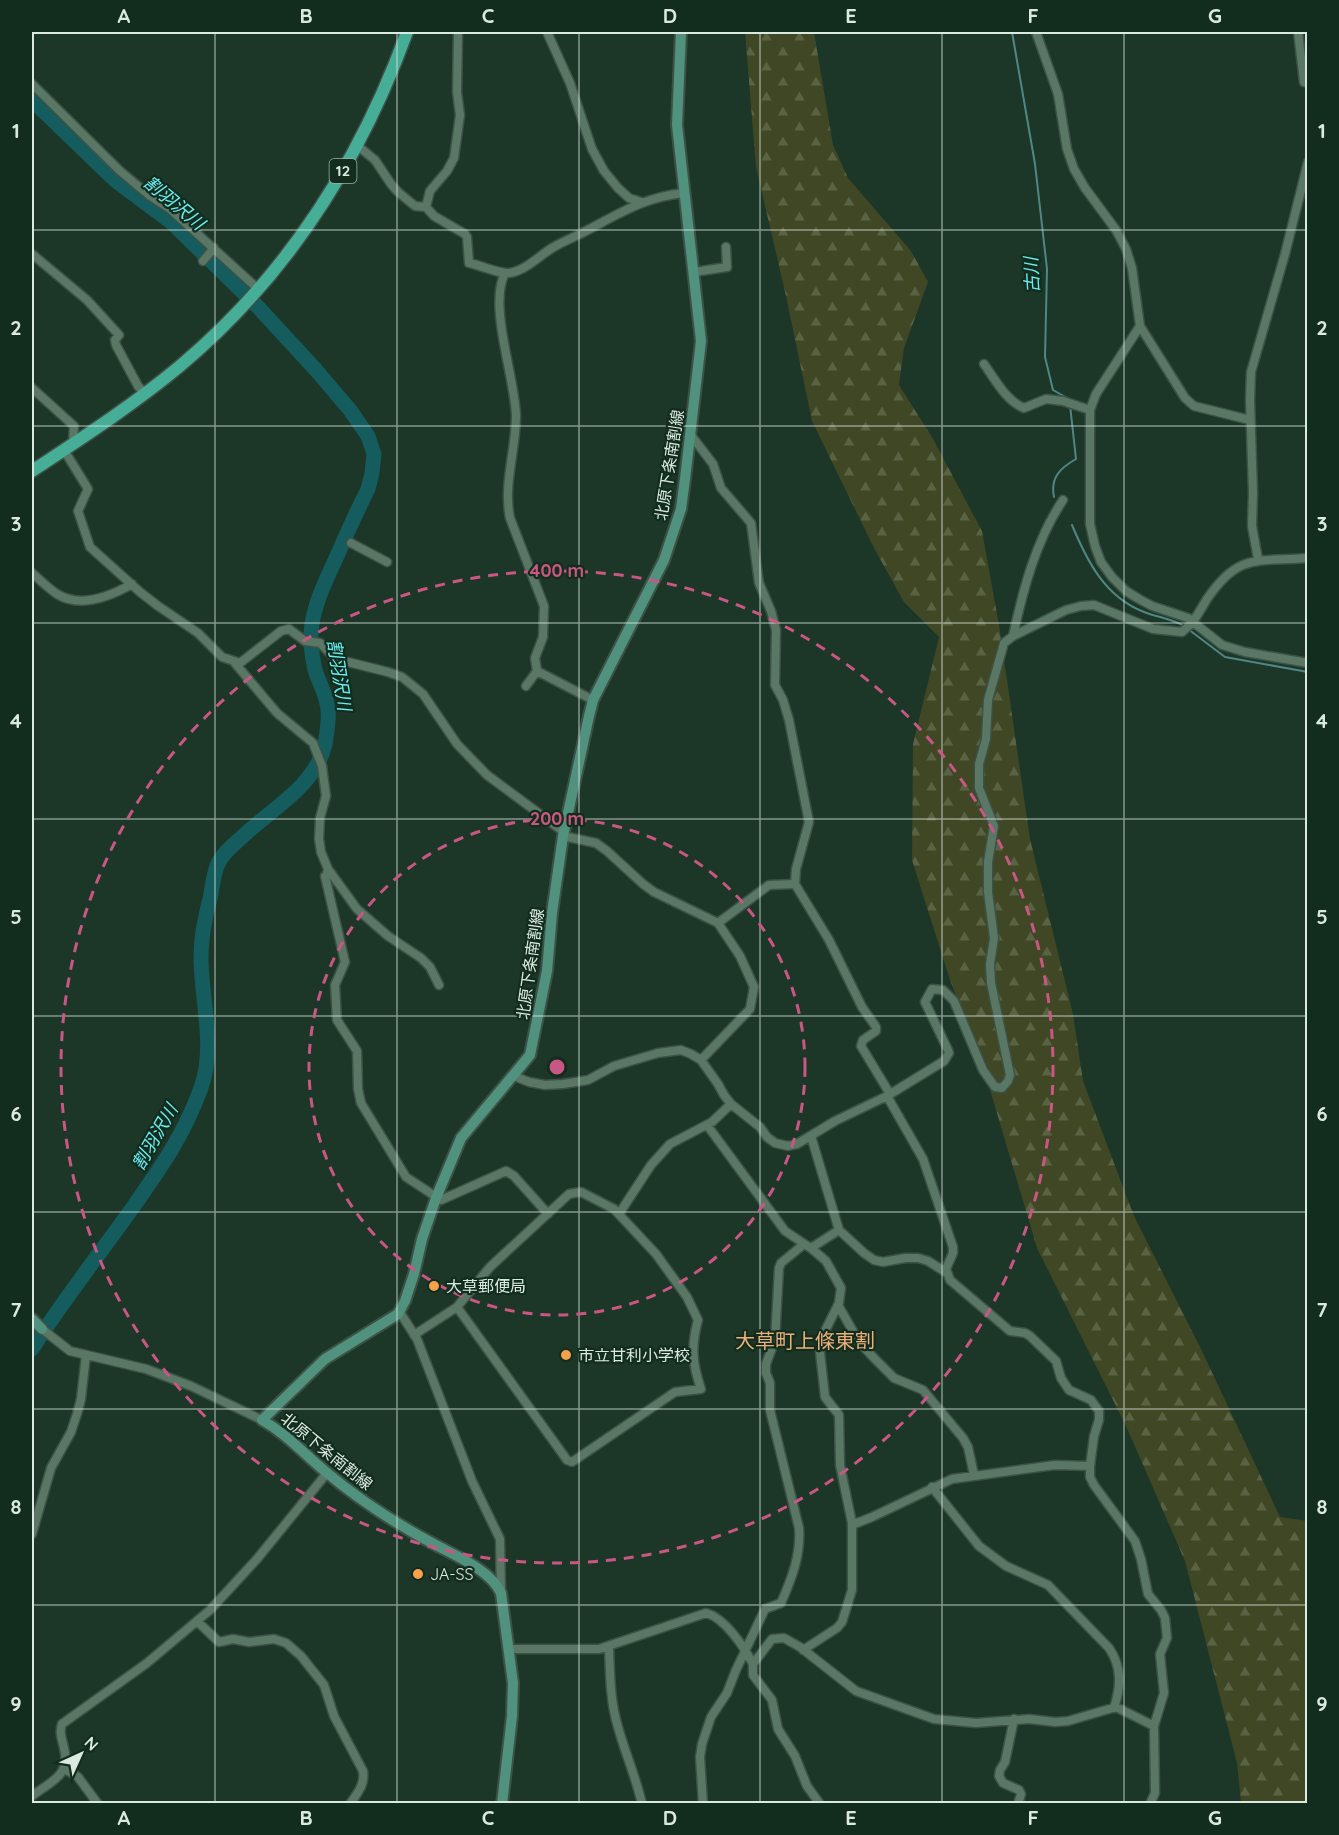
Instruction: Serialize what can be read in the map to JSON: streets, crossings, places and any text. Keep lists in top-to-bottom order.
{
  "streets": {
    "main road": ["12", "北原下条南割線"]
  },
  "districts": ["大草町上條東割"],
  "water": ["割羽沢川", "古川"],
  "places": ["大草郵便局", "市立甘利小学校", "JA-SS"],
  "north": "top right",
  "grid": {
    "columns": [
      "A",
      "B",
      "C",
      "D",
      "E",
      "F",
      "G"
    ],
    "rows": [
      "1",
      "2",
      "3",
      "4",
      "5",
      "6",
      "7",
      "8",
      "9"
    ]
  },
  "rings": ["400 m", "200 m"]
}
